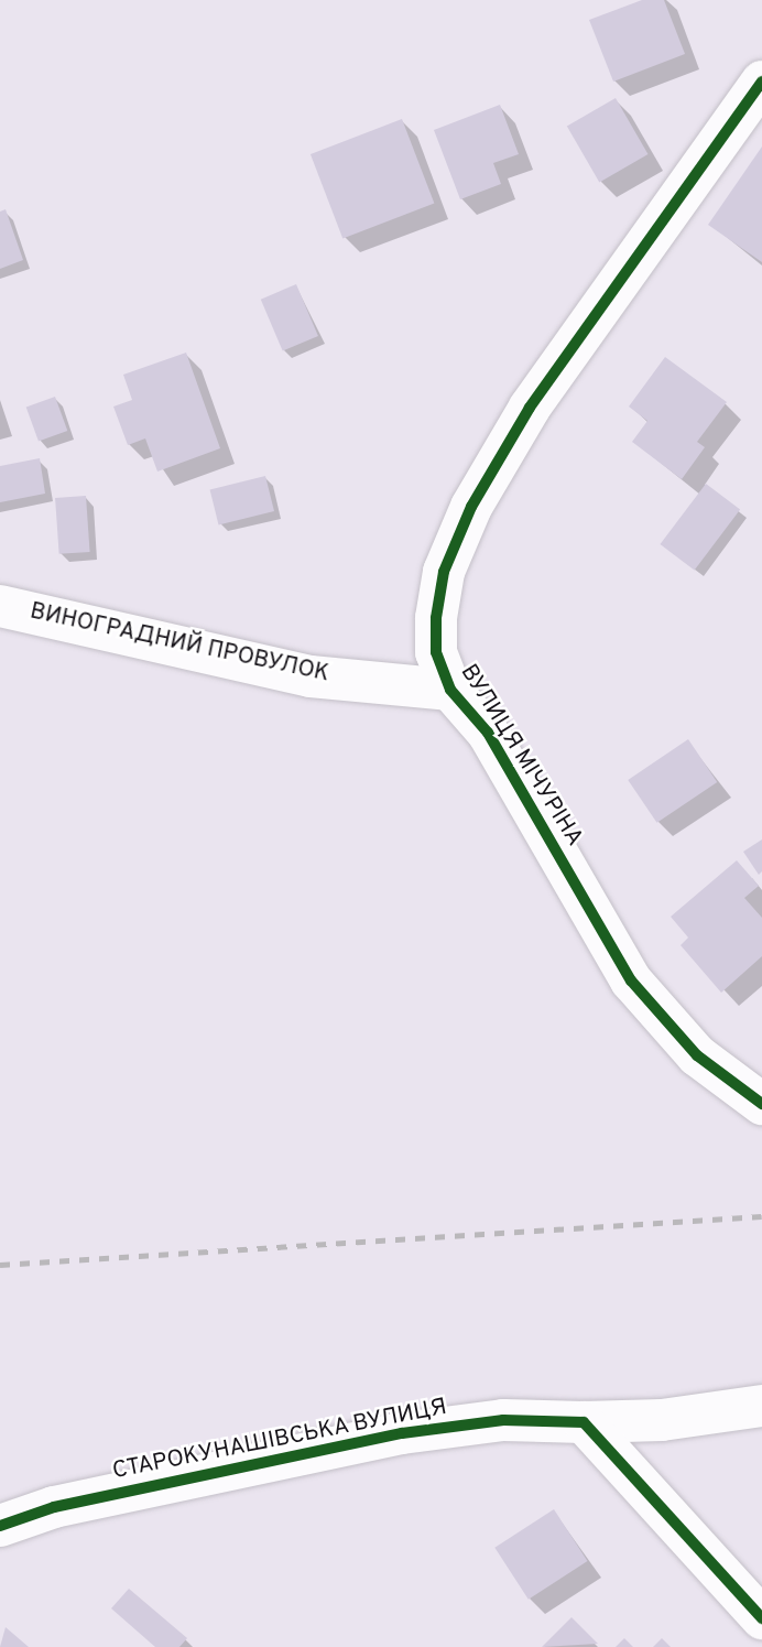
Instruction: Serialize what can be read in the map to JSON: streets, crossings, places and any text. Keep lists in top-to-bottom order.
{
  "streets": {
    "street": ["ВИНОГРАДНИЙ ПРОВУЛОК", "ВУЛИЦЯ МІЧУРІНА", "СТАРОКУНАШІВСЬКА ВУЛИЦЯ"]
  },
  "crossings": [
    ["ВИНОГРАДНИЙ ПРОВУЛОК", "ВУЛИЦЯ МІЧУРІНА"]
  ]
}
